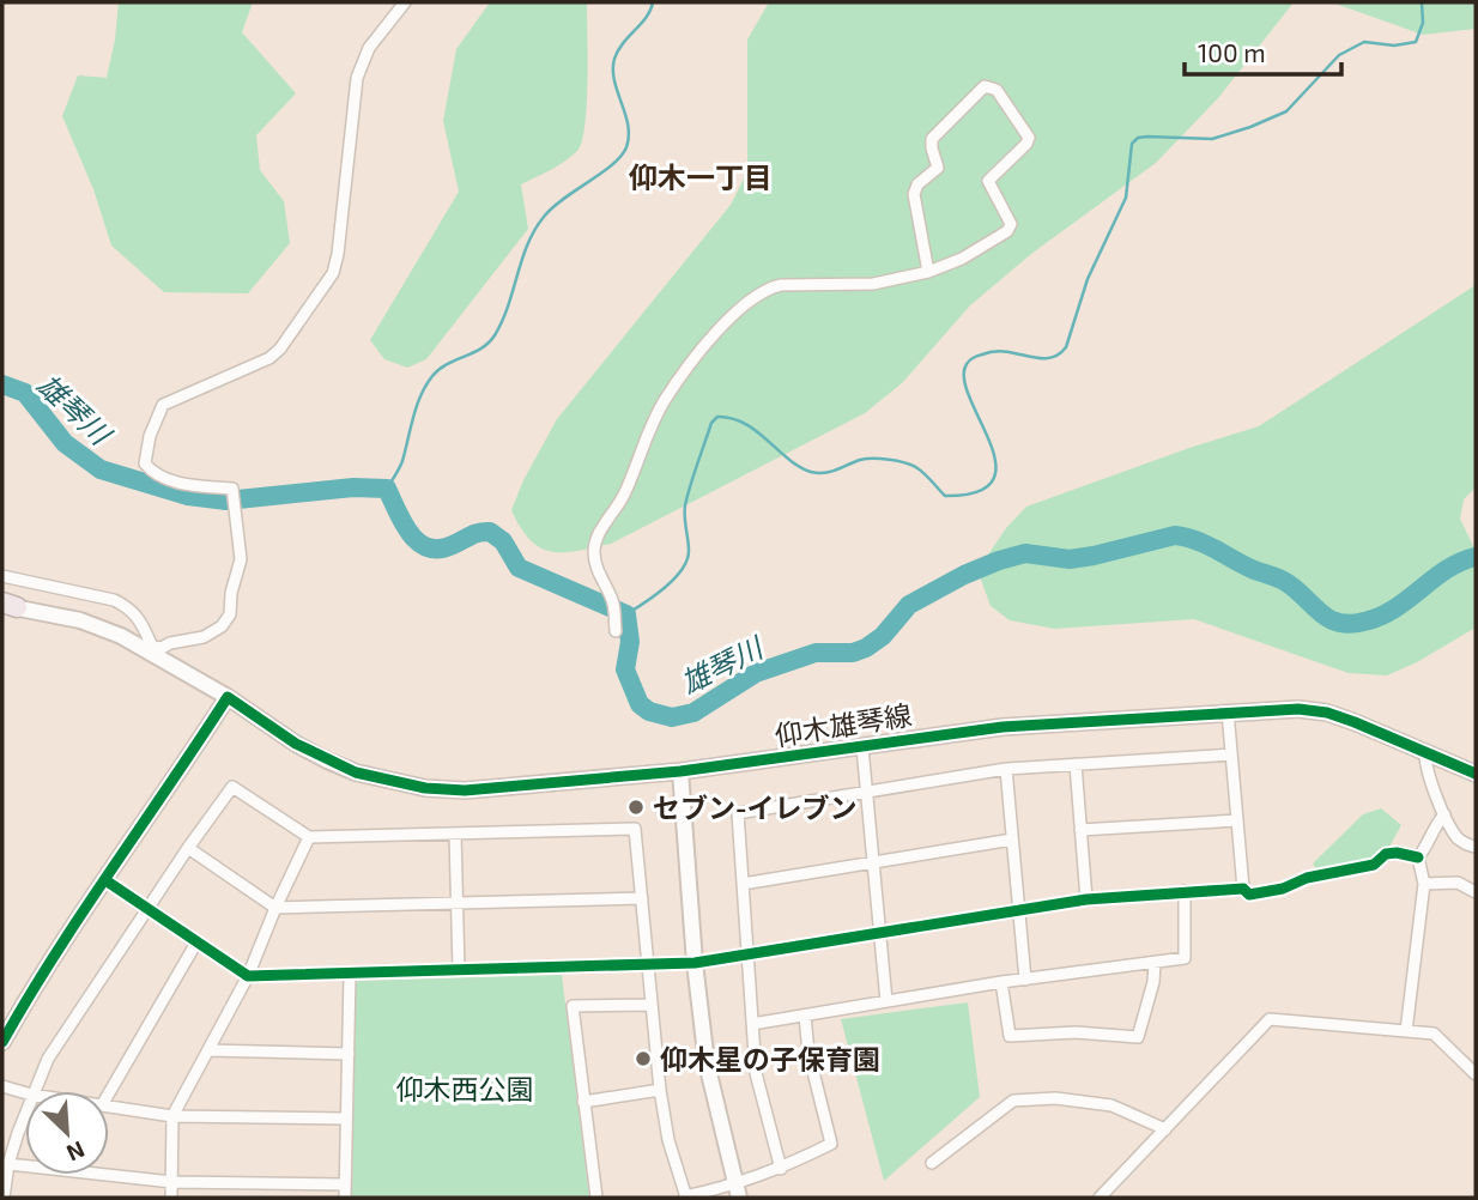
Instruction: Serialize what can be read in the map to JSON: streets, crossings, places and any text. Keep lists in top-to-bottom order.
{
  "streets": {
    "main road": ["仰木雄琴線"]
  },
  "districts": ["仰木一丁目"],
  "water": ["雄琴川"],
  "parks": ["仰木西公園"],
  "places": ["セブン-イレブン", "仰木星の子保育園"],
  "scale_bar": "100 m",
  "north": "bottom right"
}
